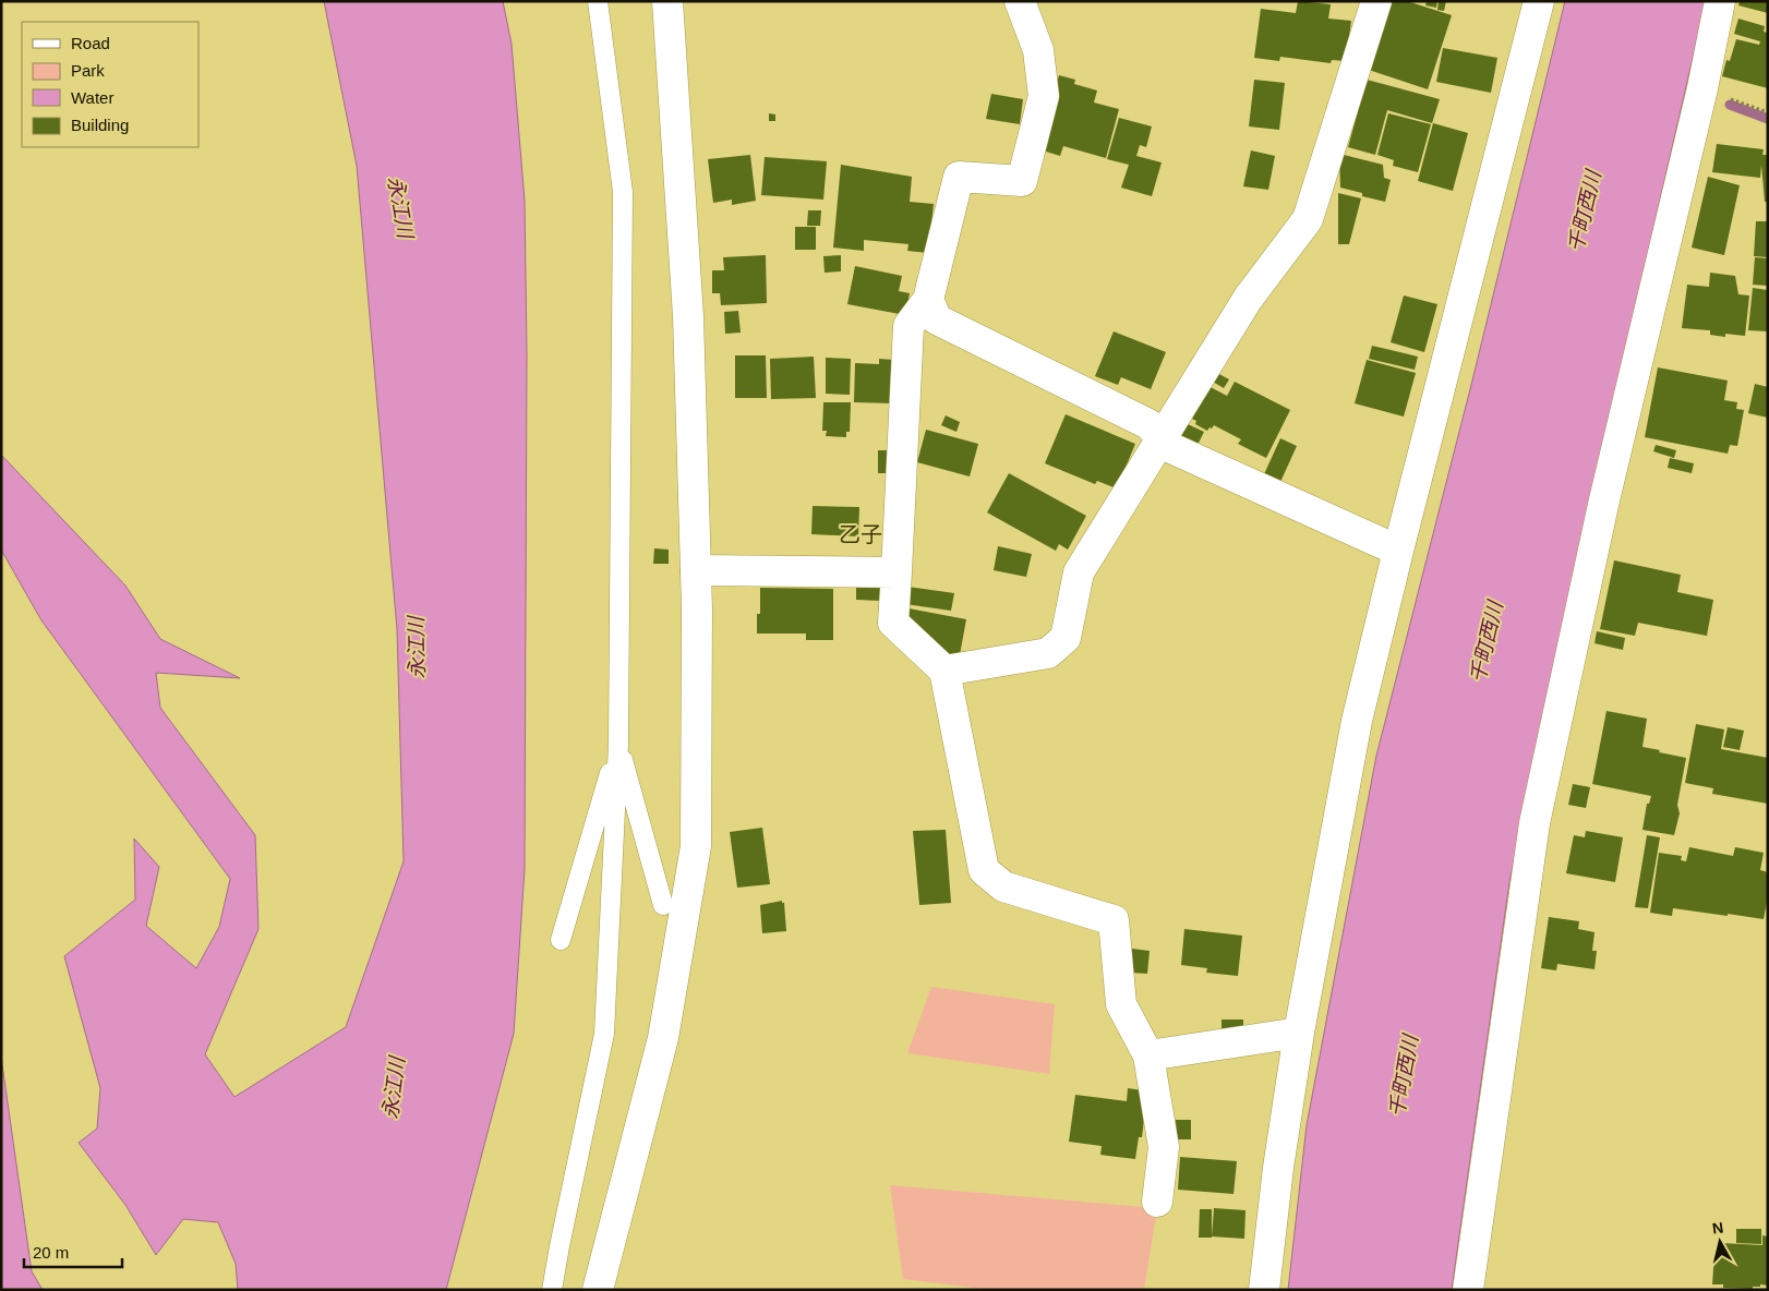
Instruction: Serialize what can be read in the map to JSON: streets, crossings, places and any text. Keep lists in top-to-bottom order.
{
  "districts": ["乙子"],
  "water": ["永江川", "千町西川"],
  "legend": [
    "Road",
    "Park",
    "Water",
    "Building"
  ],
  "scale_bar": "20 m",
  "north": "top"
}
